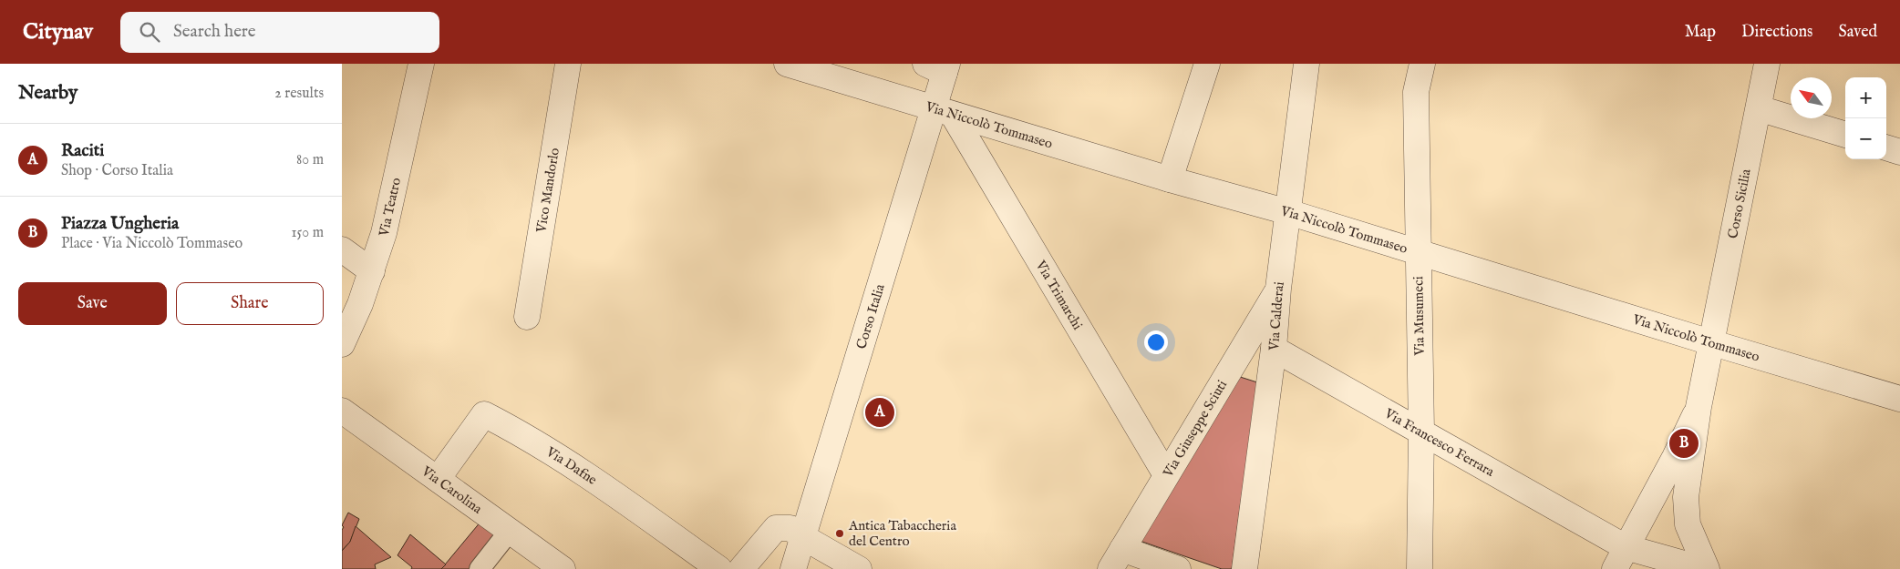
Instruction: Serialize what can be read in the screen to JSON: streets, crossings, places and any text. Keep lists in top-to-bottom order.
{
  "streets": {
    "street": [
      "Via Niccolò Tommaseo",
      "Vico Mandorlo",
      "Corso Sicilia",
      "Via Teatro",
      "Via Trimarchi",
      "Corso Italia",
      "Via Musumeci",
      "Via Calderai",
      "Via Giuseppe Sciuti",
      "Via Francesco Ferrara",
      "Via Dafne",
      "Via Carolina"
    ]
  },
  "crossings": [
    ["Via Niccolò Tommaseo", "Corso Sicilia"],
    ["Via Niccolò Tommaseo", "Via Trimarchi"],
    ["Via Niccolò Tommaseo", "Corso Italia"],
    ["Via Niccolò Tommaseo", "Via Musumeci"],
    ["Via Niccolò Tommaseo", "Via Calderai"],
    ["Via Trimarchi", "Corso Italia"],
    ["Via Trimarchi", "Via Giuseppe Sciuti"],
    ["Via Musumeci", "Via Francesco Ferrara"],
    ["Via Calderai", "Via Giuseppe Sciuti"],
    ["Via Calderai", "Via Francesco Ferrara"],
    ["Via Dafne", "Via Carolina"]
  ],
  "places": ["Antica Tabaccheria del Centro"],
  "north": "top left",
  "page": {
    "header": "Citynav",
    "search": "Search here",
    "nav": ["Map", "Directions", "Saved"],
    "heading": ["Nearby", "2 results"],
    "map_buttons": ["+", "−"],
    "list": [
      {
        "mark": "A",
        "name": "Raciti",
        "note": "Shop · Corso Italia",
        "value": "80 m"
      },
      {
        "mark": "B",
        "name": "Piazza Ungheria",
        "note": "Place · Via Niccolò Tommaseo",
        "value": "150 m"
      }
    ],
    "buttons": ["Save", "Share"],
    "pins": ["A", "B"]
  }
}
